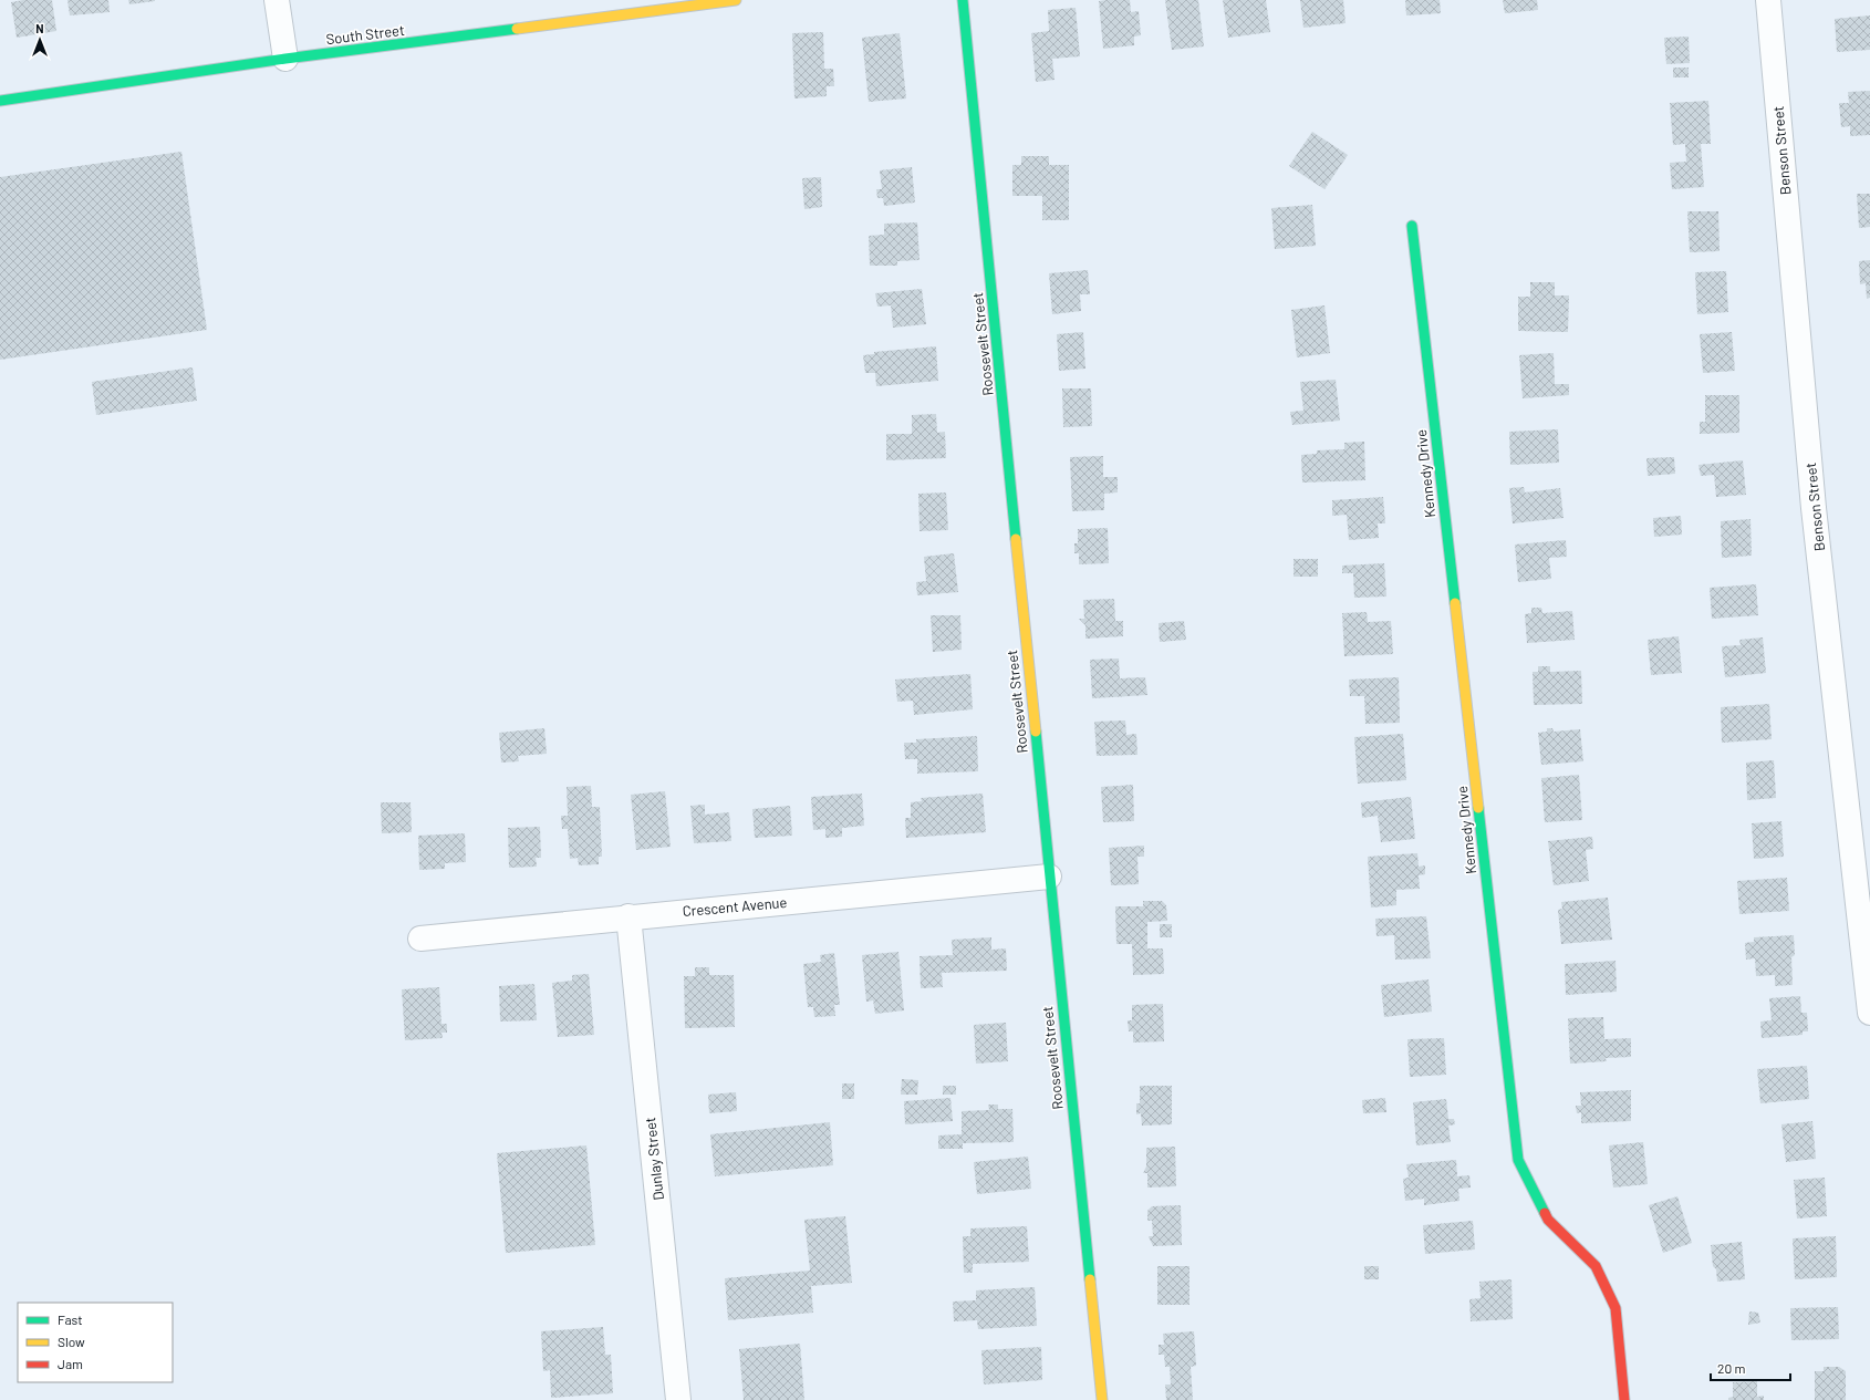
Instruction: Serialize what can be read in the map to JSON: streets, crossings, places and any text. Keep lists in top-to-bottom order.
{
  "streets": {
    "street": [
      "South Street",
      "Benson Street",
      "Roosevelt Street",
      "Kennedy Drive",
      "Crescent Avenue",
      "Dunlay Street"
    ]
  },
  "crossings": [
    ["Roosevelt Street", "Crescent Avenue"],
    ["Crescent Avenue", "Dunlay Street"]
  ],
  "legend": ["Fast", "Slow", "Jam"],
  "scale_bar": "20 m",
  "north": "top"
}
